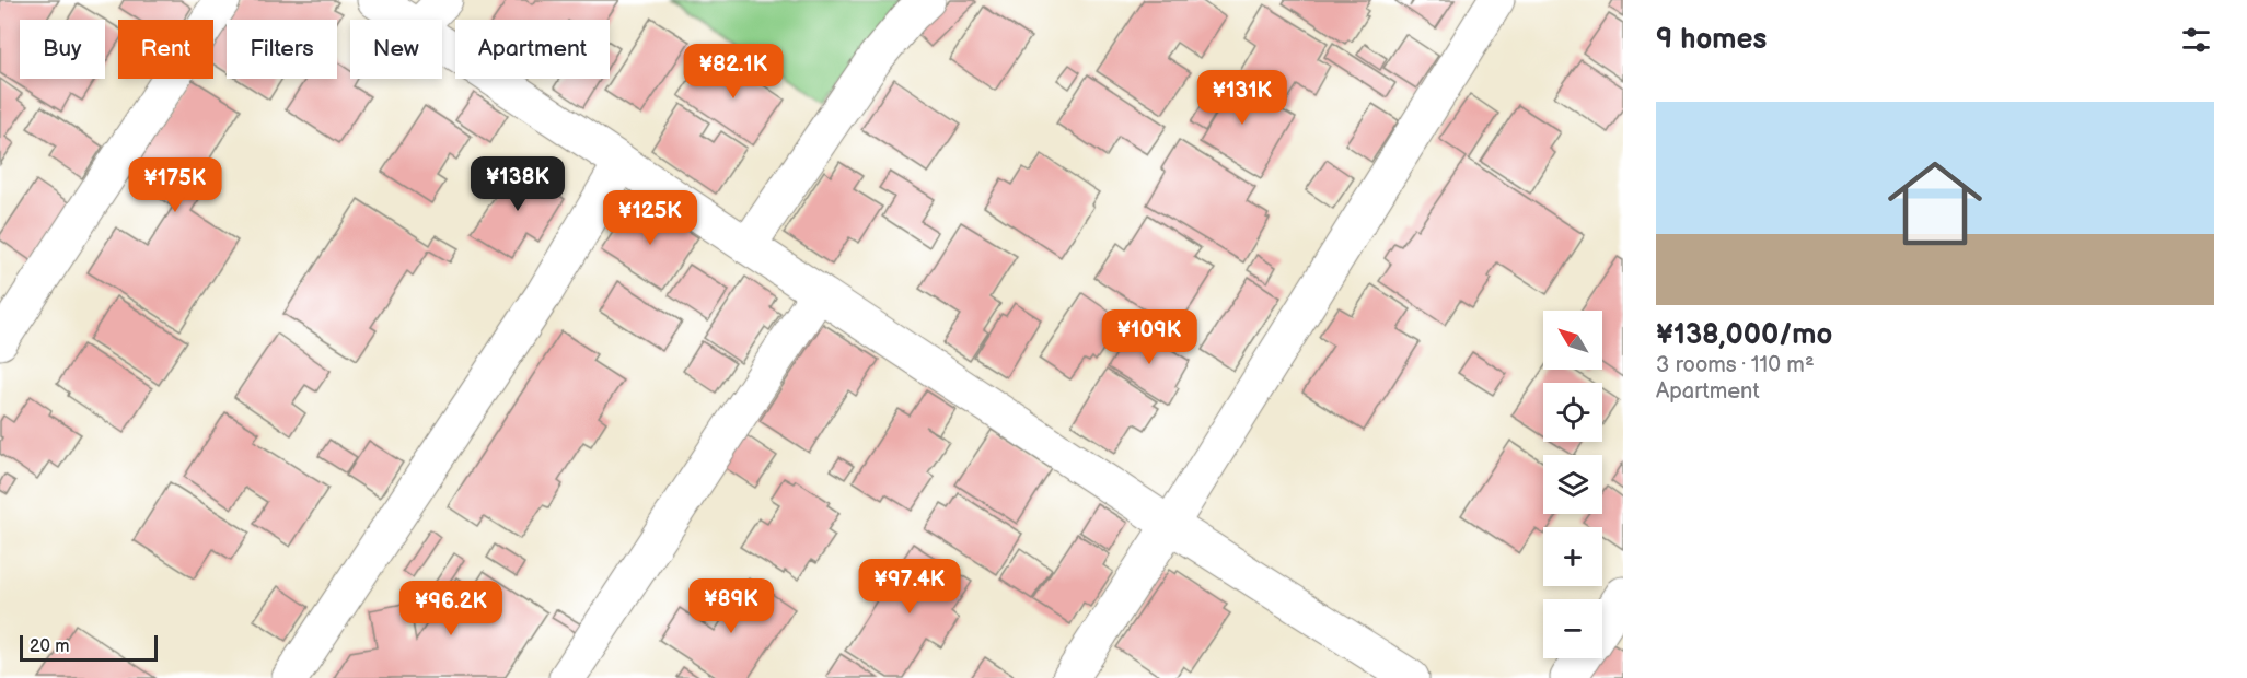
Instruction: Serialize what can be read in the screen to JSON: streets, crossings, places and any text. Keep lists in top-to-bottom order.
{
  "scale_bar": "20 m",
  "north": "top left",
  "page": {
    "heading": "9 homes",
    "chip": [
      "Buy",
      "Rent",
      "Filters",
      "New",
      "Apartment"
    ],
    "price": [
      "¥82.1K",
      "¥131K",
      "¥138K",
      "¥175K",
      "¥125K",
      "¥109K",
      "¥97.4K",
      "¥89K",
      "¥96.2K"
    ],
    "list": [
      {
        "name": "¥138,000/mo",
        "note": "3 rooms · 110 m² · Apartment"
      }
    ],
    "map_buttons": ["+", "−"],
    "scale": "20 m"
  }
}
